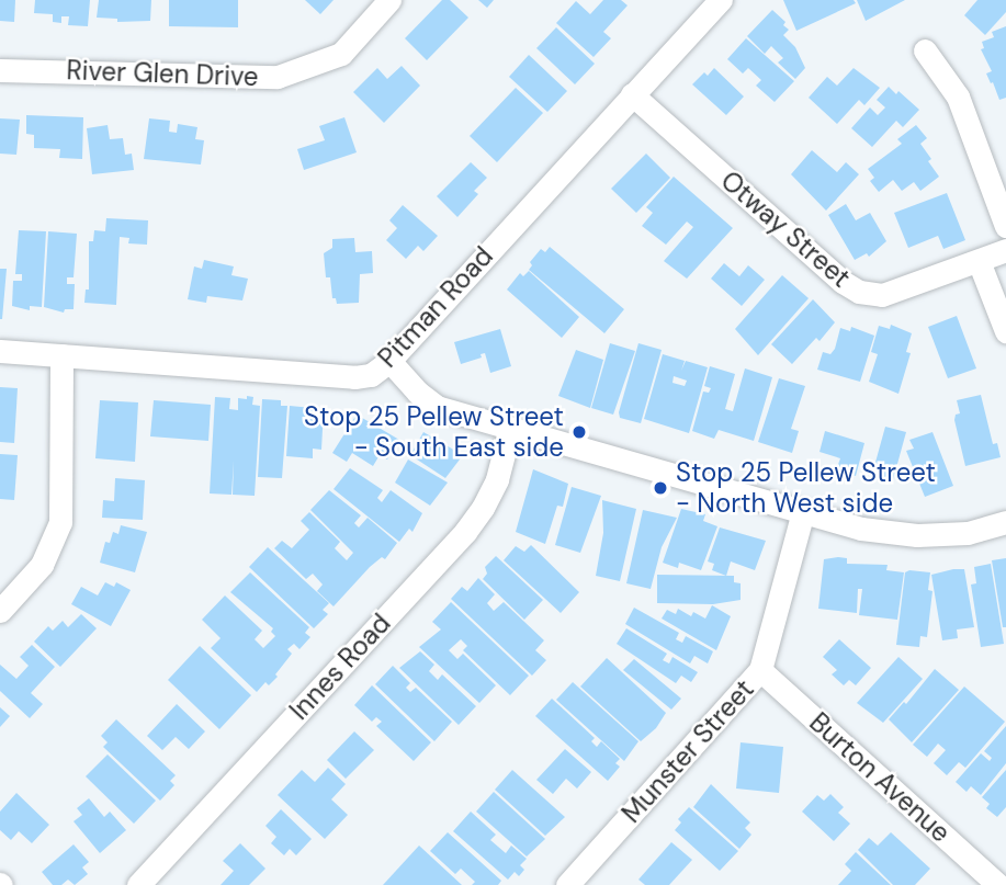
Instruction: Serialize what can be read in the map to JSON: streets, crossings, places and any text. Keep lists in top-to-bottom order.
{
  "streets": {
    "street": [
      "River Glen Drive",
      "Otway Street",
      "Pitman Road",
      "Innes Road",
      "Munster Street",
      "Burton Avenue"
    ]
  },
  "crossings": [
    ["Otway Street", "Pitman Road"],
    ["Munster Street", "Burton Avenue"]
  ],
  "places": ["Stop 25 Pellew Street - South East side", "Stop 25 Pellew Street - North West side"]
}
